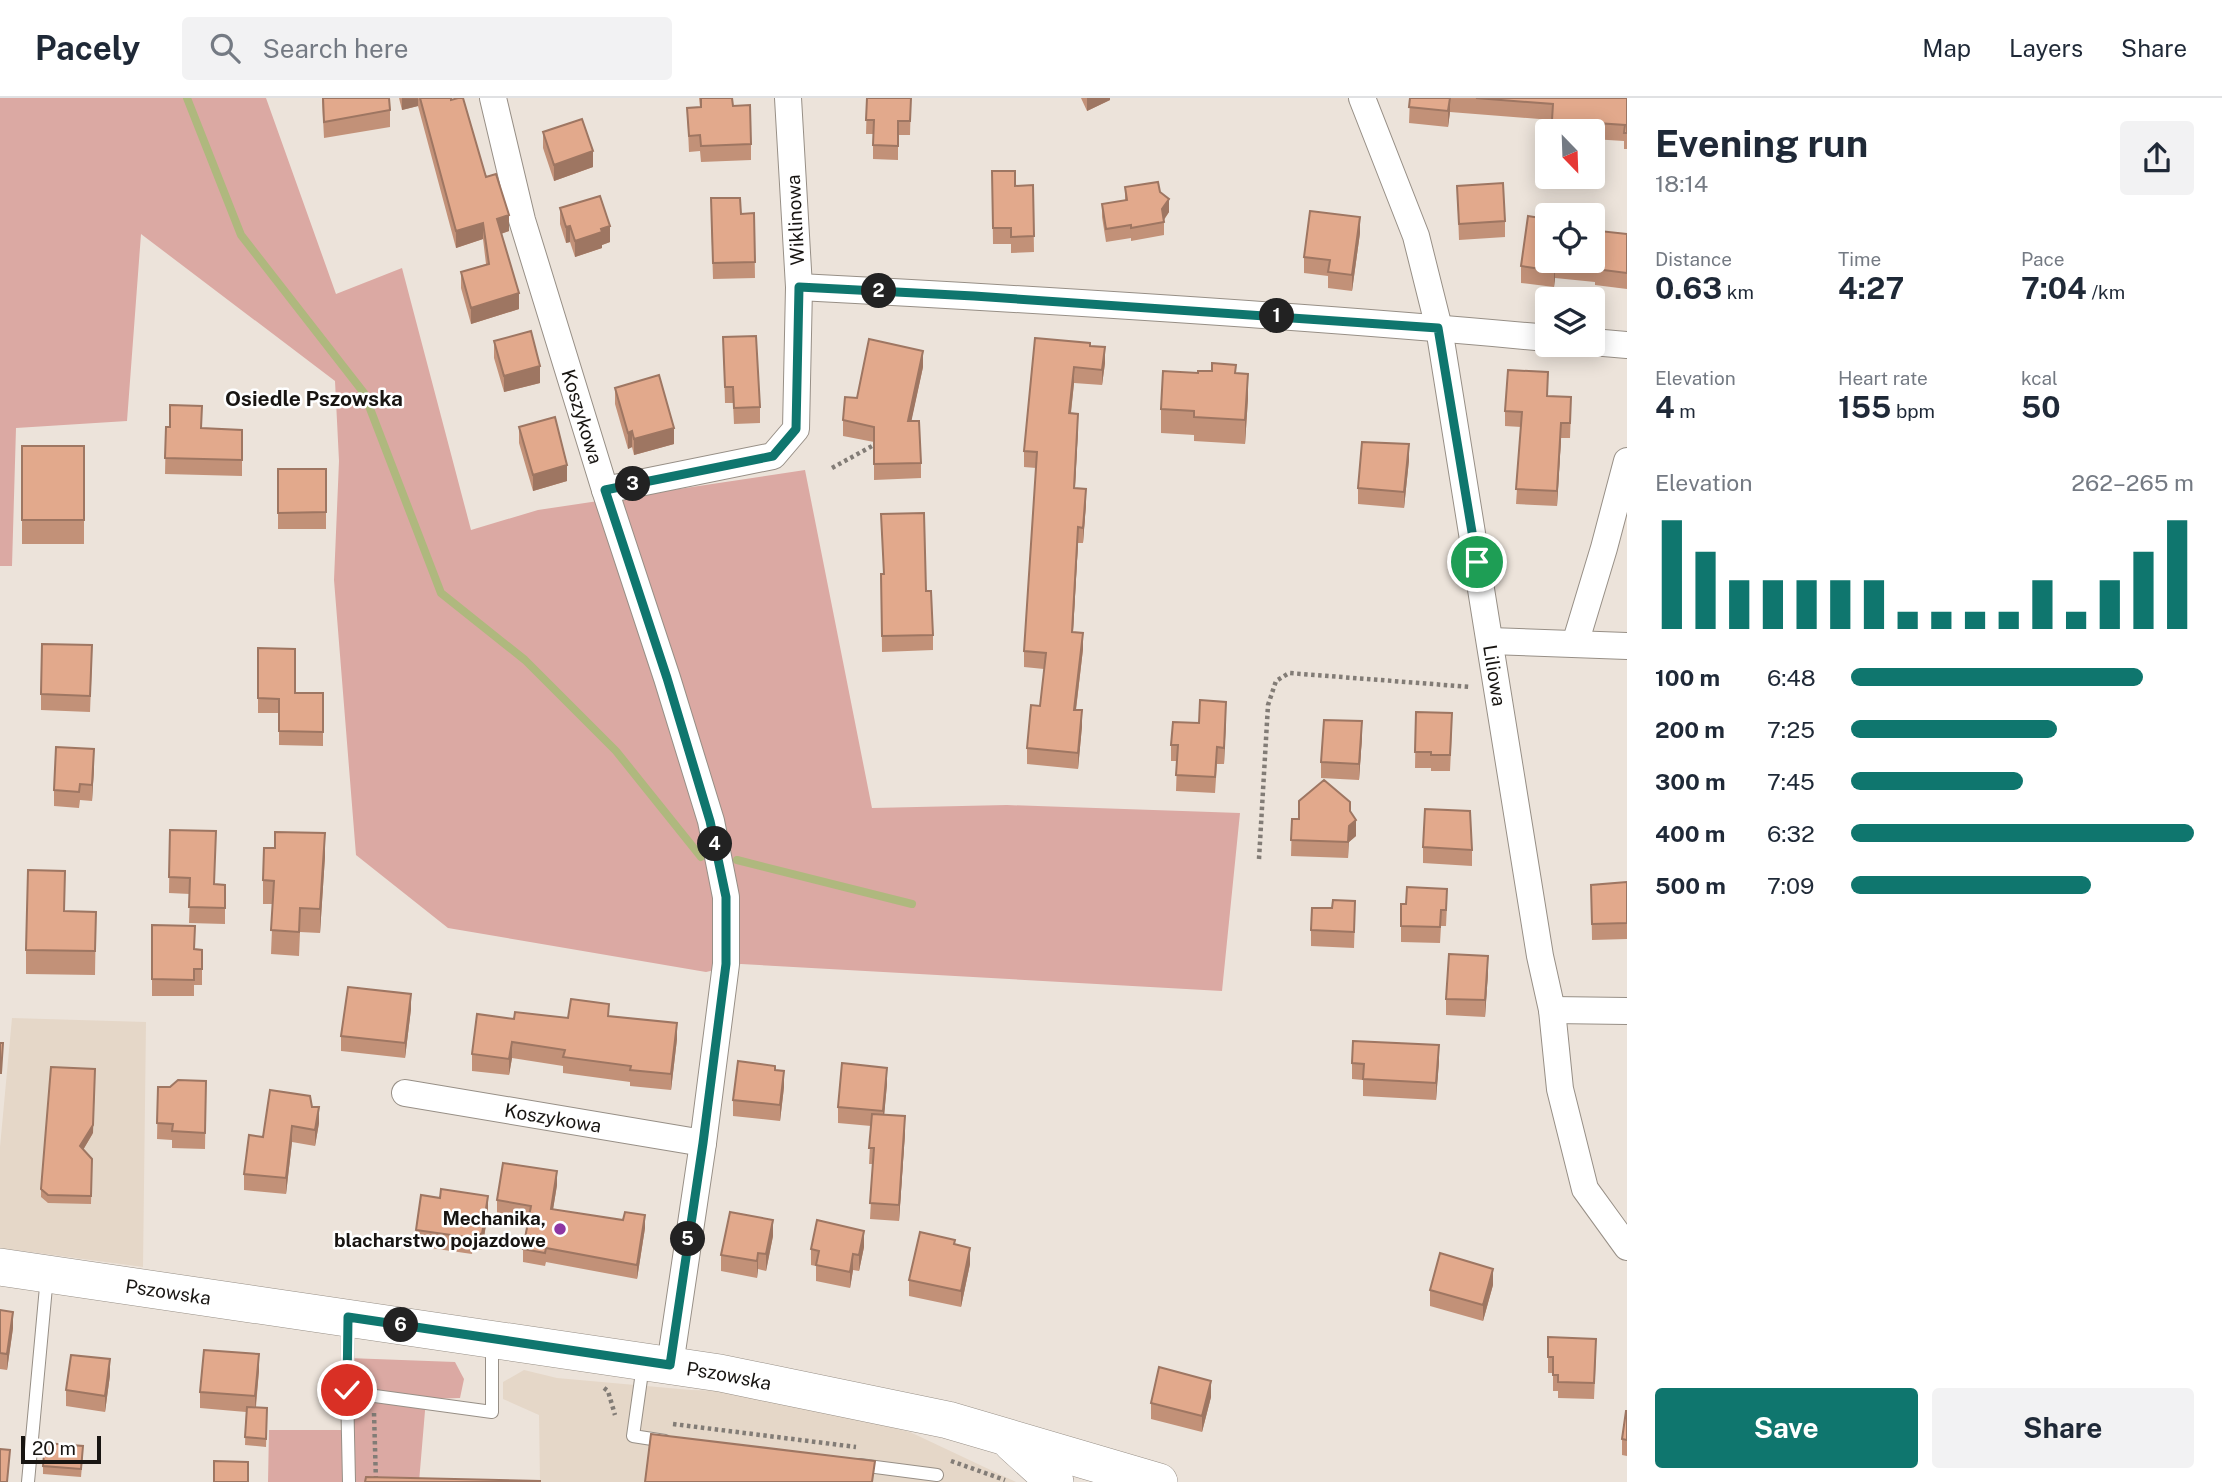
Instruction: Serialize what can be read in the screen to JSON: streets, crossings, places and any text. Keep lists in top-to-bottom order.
{
  "streets": {
    "main road": ["Pszowska"],
    "street": ["Wiklinowa", "Koszykowa", "Liliowa"]
  },
  "crossings": [
    ["Wiklinowa", "Koszykowa"],
    ["Koszykowa", "Pszowska"]
  ],
  "districts": ["Osiedle Pszowska"],
  "places": ["Mechanika, blacharstwo pojazdowe"],
  "scale_bar": "20 m",
  "north": "bottom right",
  "page": {
    "header": "Pacely",
    "search": "Search here",
    "nav": ["Map", "Layers", "Share"],
    "heading": ["Evening run", "18:14"],
    "stats": [
      ["Distance", "0.63 km"],
      ["Time", "4:27"],
      ["Pace", "7:04 /km"],
      ["Elevation", "4 m"],
      ["Heart rate", "155 bpm"],
      ["kcal", "50"]
    ],
    "pins": [
      "2",
      "1",
      "3",
      "4",
      "5",
      "6"
    ],
    "chart": ["Elevation", "262–265 m"],
    "list": [
      {
        "name": "100 m",
        "note": "6:48"
      },
      {
        "name": "200 m",
        "note": "7:25"
      },
      {
        "name": "300 m",
        "note": "7:45"
      },
      {
        "name": "400 m",
        "note": "6:32"
      },
      {
        "name": "500 m",
        "note": "7:09"
      }
    ],
    "buttons": ["Save", "Share"],
    "scale": "20 m"
  }
}
